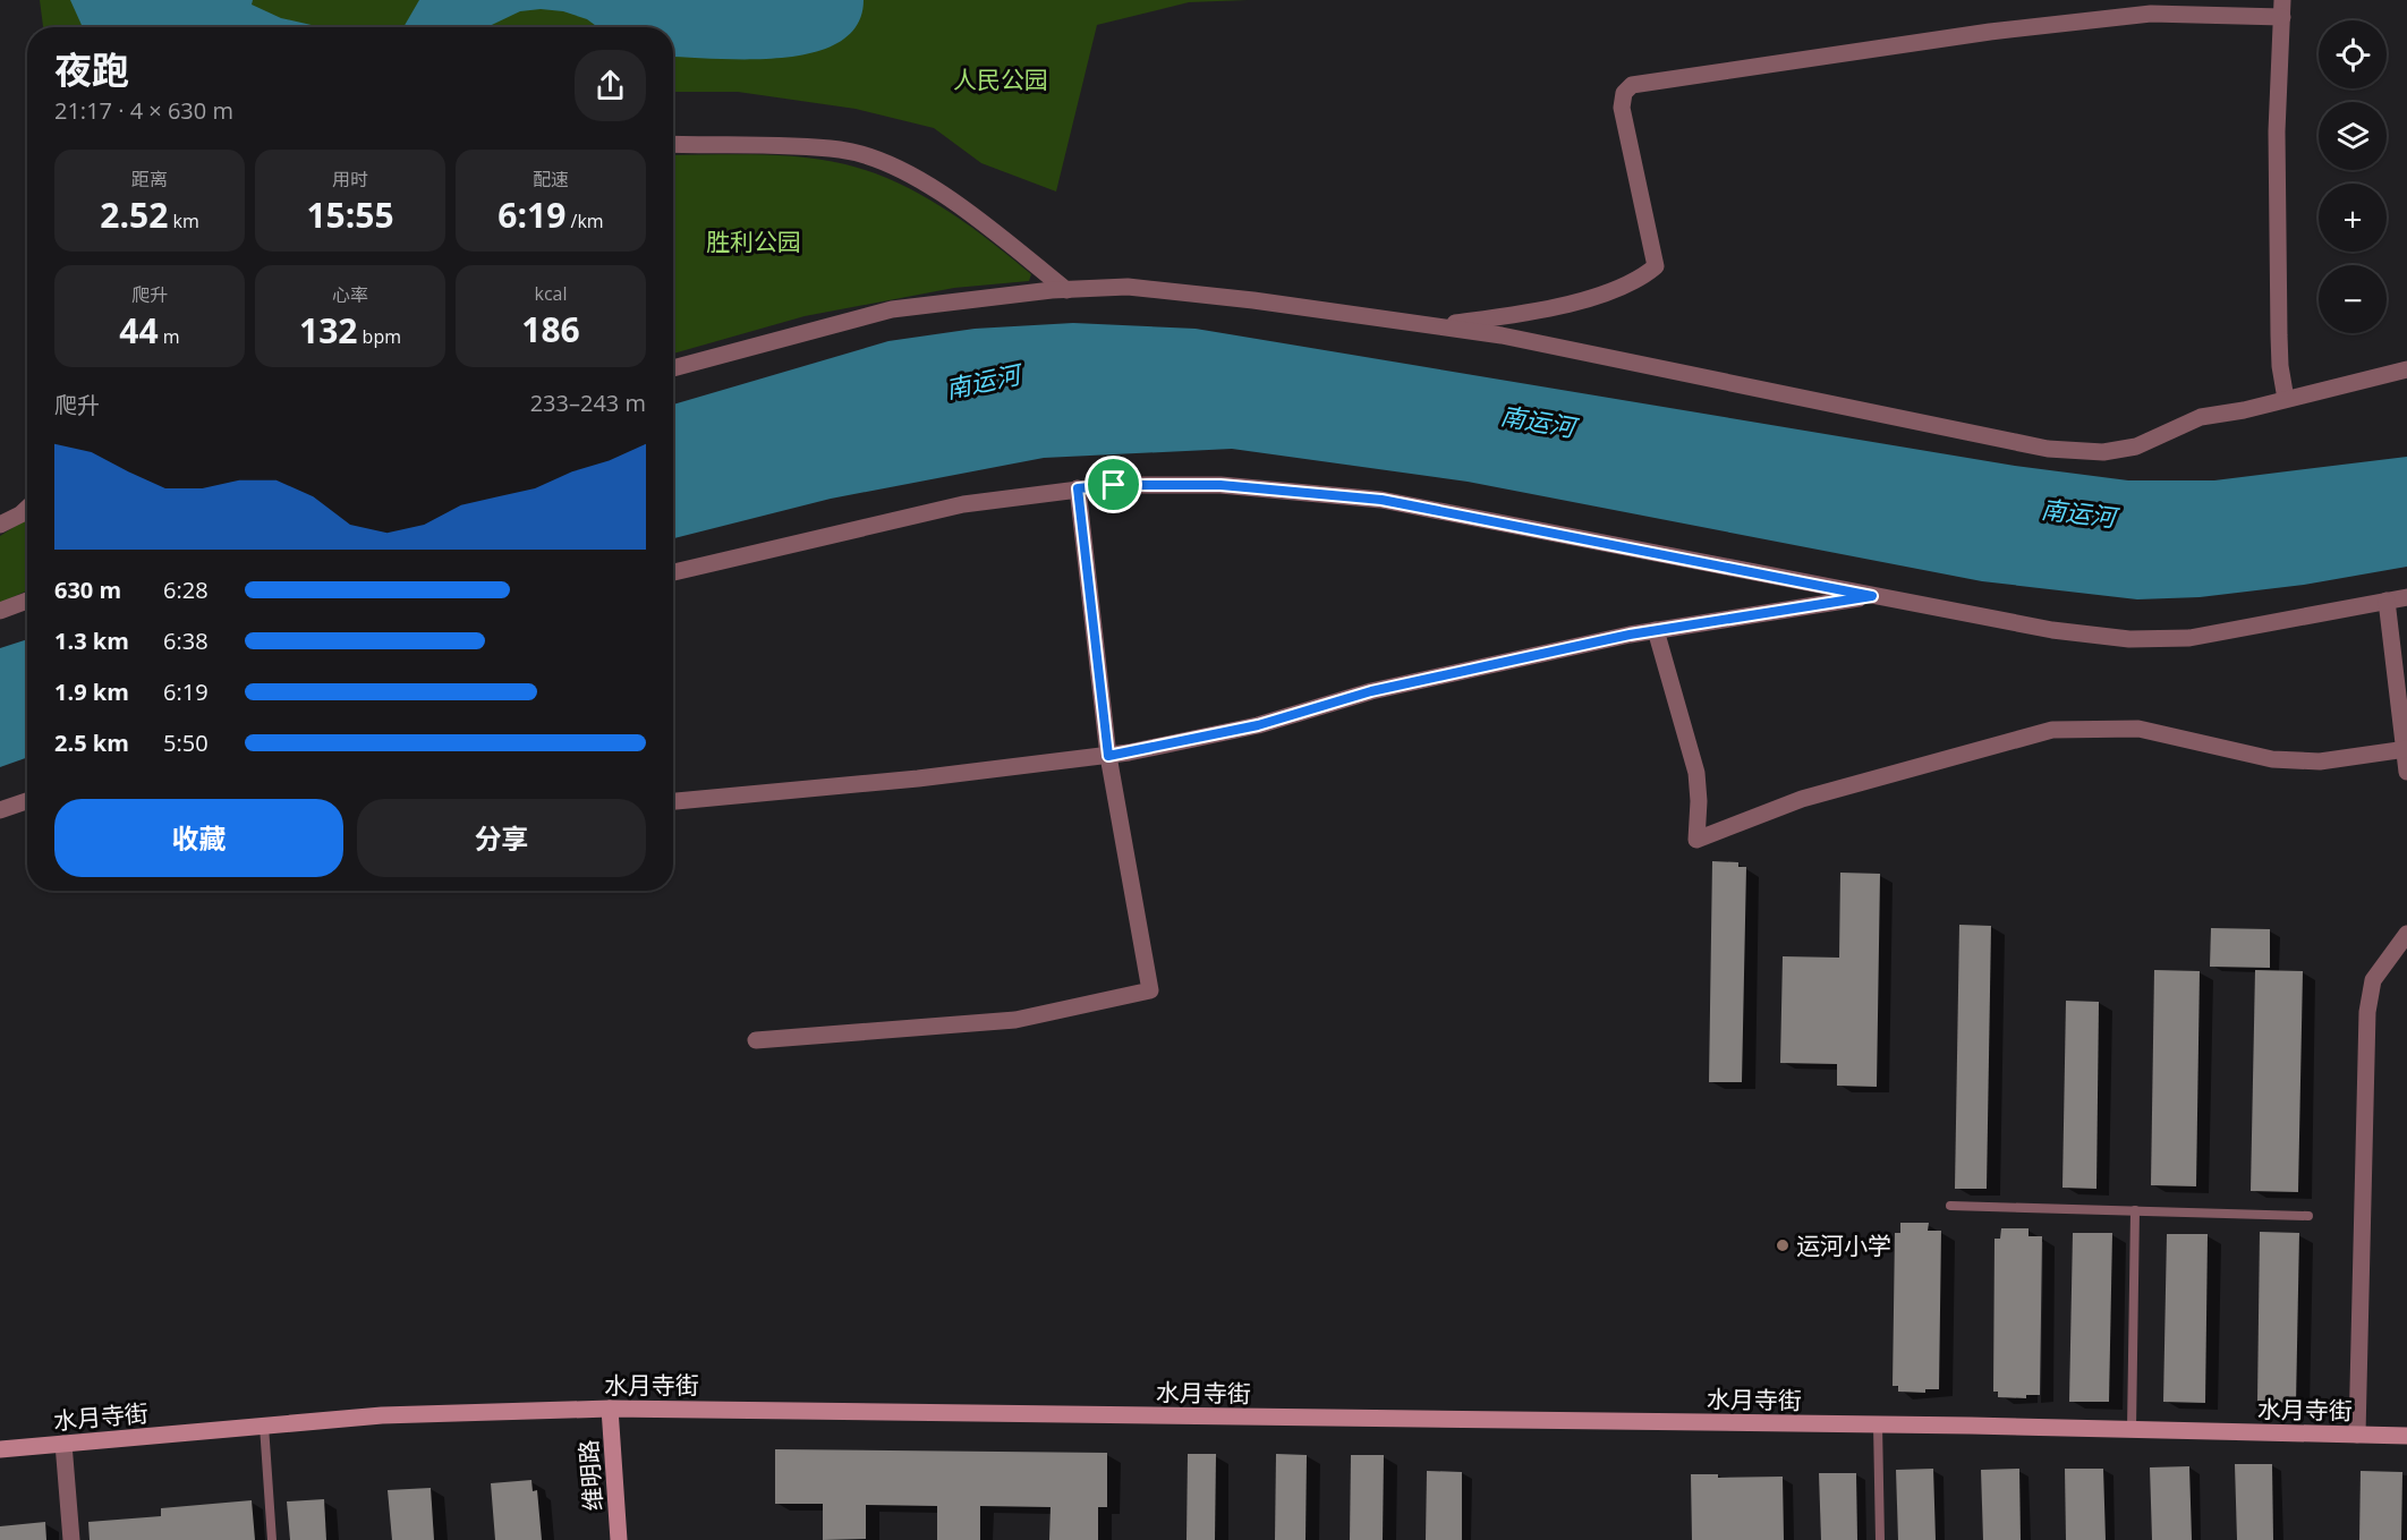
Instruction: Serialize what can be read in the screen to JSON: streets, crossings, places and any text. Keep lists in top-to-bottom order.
{
  "streets": {
    "street": ["水月寺街", "维明路"]
  },
  "crossings": [
    ["水月寺街", "维明路"]
  ],
  "water": ["南运河"],
  "parks": ["人民公园", "胜利公园"],
  "places": ["运河小学"],
  "page": {
    "map_buttons": ["+", "−"],
    "heading": ["夜跑", "21:17 · 4 × 630 m"],
    "stats": [
      ["距离", "2.52 km"],
      ["用时", "15:55"],
      ["配速", "6:19 /km"],
      ["爬升", "44 m"],
      ["心率", "132 bpm"],
      ["kcal", "186"]
    ],
    "chart": ["爬升", "233–243 m"],
    "list": [
      {
        "name": "630 m",
        "note": "6:28"
      },
      {
        "name": "1.3 km",
        "note": "6:38"
      },
      {
        "name": "1.9 km",
        "note": "6:19"
      },
      {
        "name": "2.5 km",
        "note": "5:50"
      }
    ],
    "buttons": ["收藏", "分享"]
  }
}
